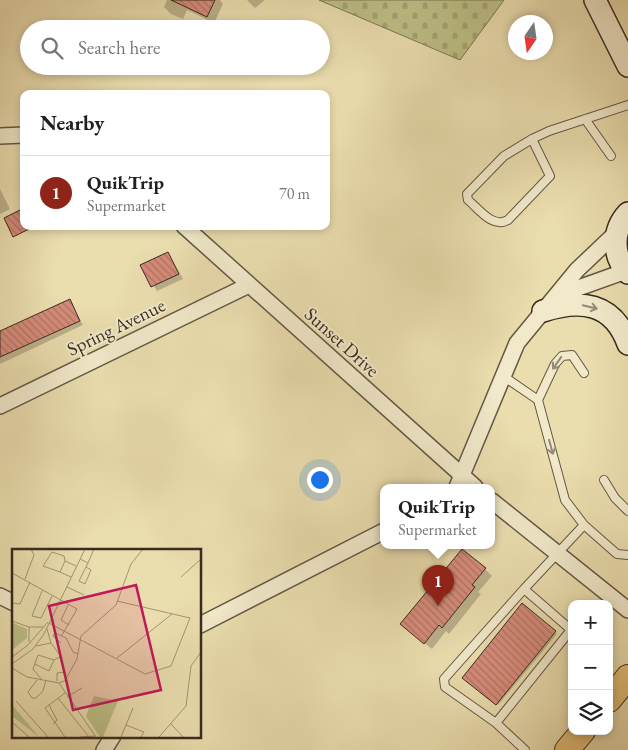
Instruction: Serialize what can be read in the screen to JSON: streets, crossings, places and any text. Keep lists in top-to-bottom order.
{
  "streets": {
    "street": ["Spring Avenue", "Sunset Drive"]
  },
  "crossings": [
    ["Spring Avenue", "Sunset Drive"]
  ],
  "north": "bottom",
  "page": {
    "search": "Search here",
    "heading": "Nearby",
    "list": [
      {
        "mark": "1",
        "name": "QuikTrip",
        "note": "Supermarket",
        "value": "70 m"
      }
    ],
    "popup": ["QuikTrip", "Supermarket"],
    "pins": "1",
    "map_buttons": ["+", "−"]
  }
}
